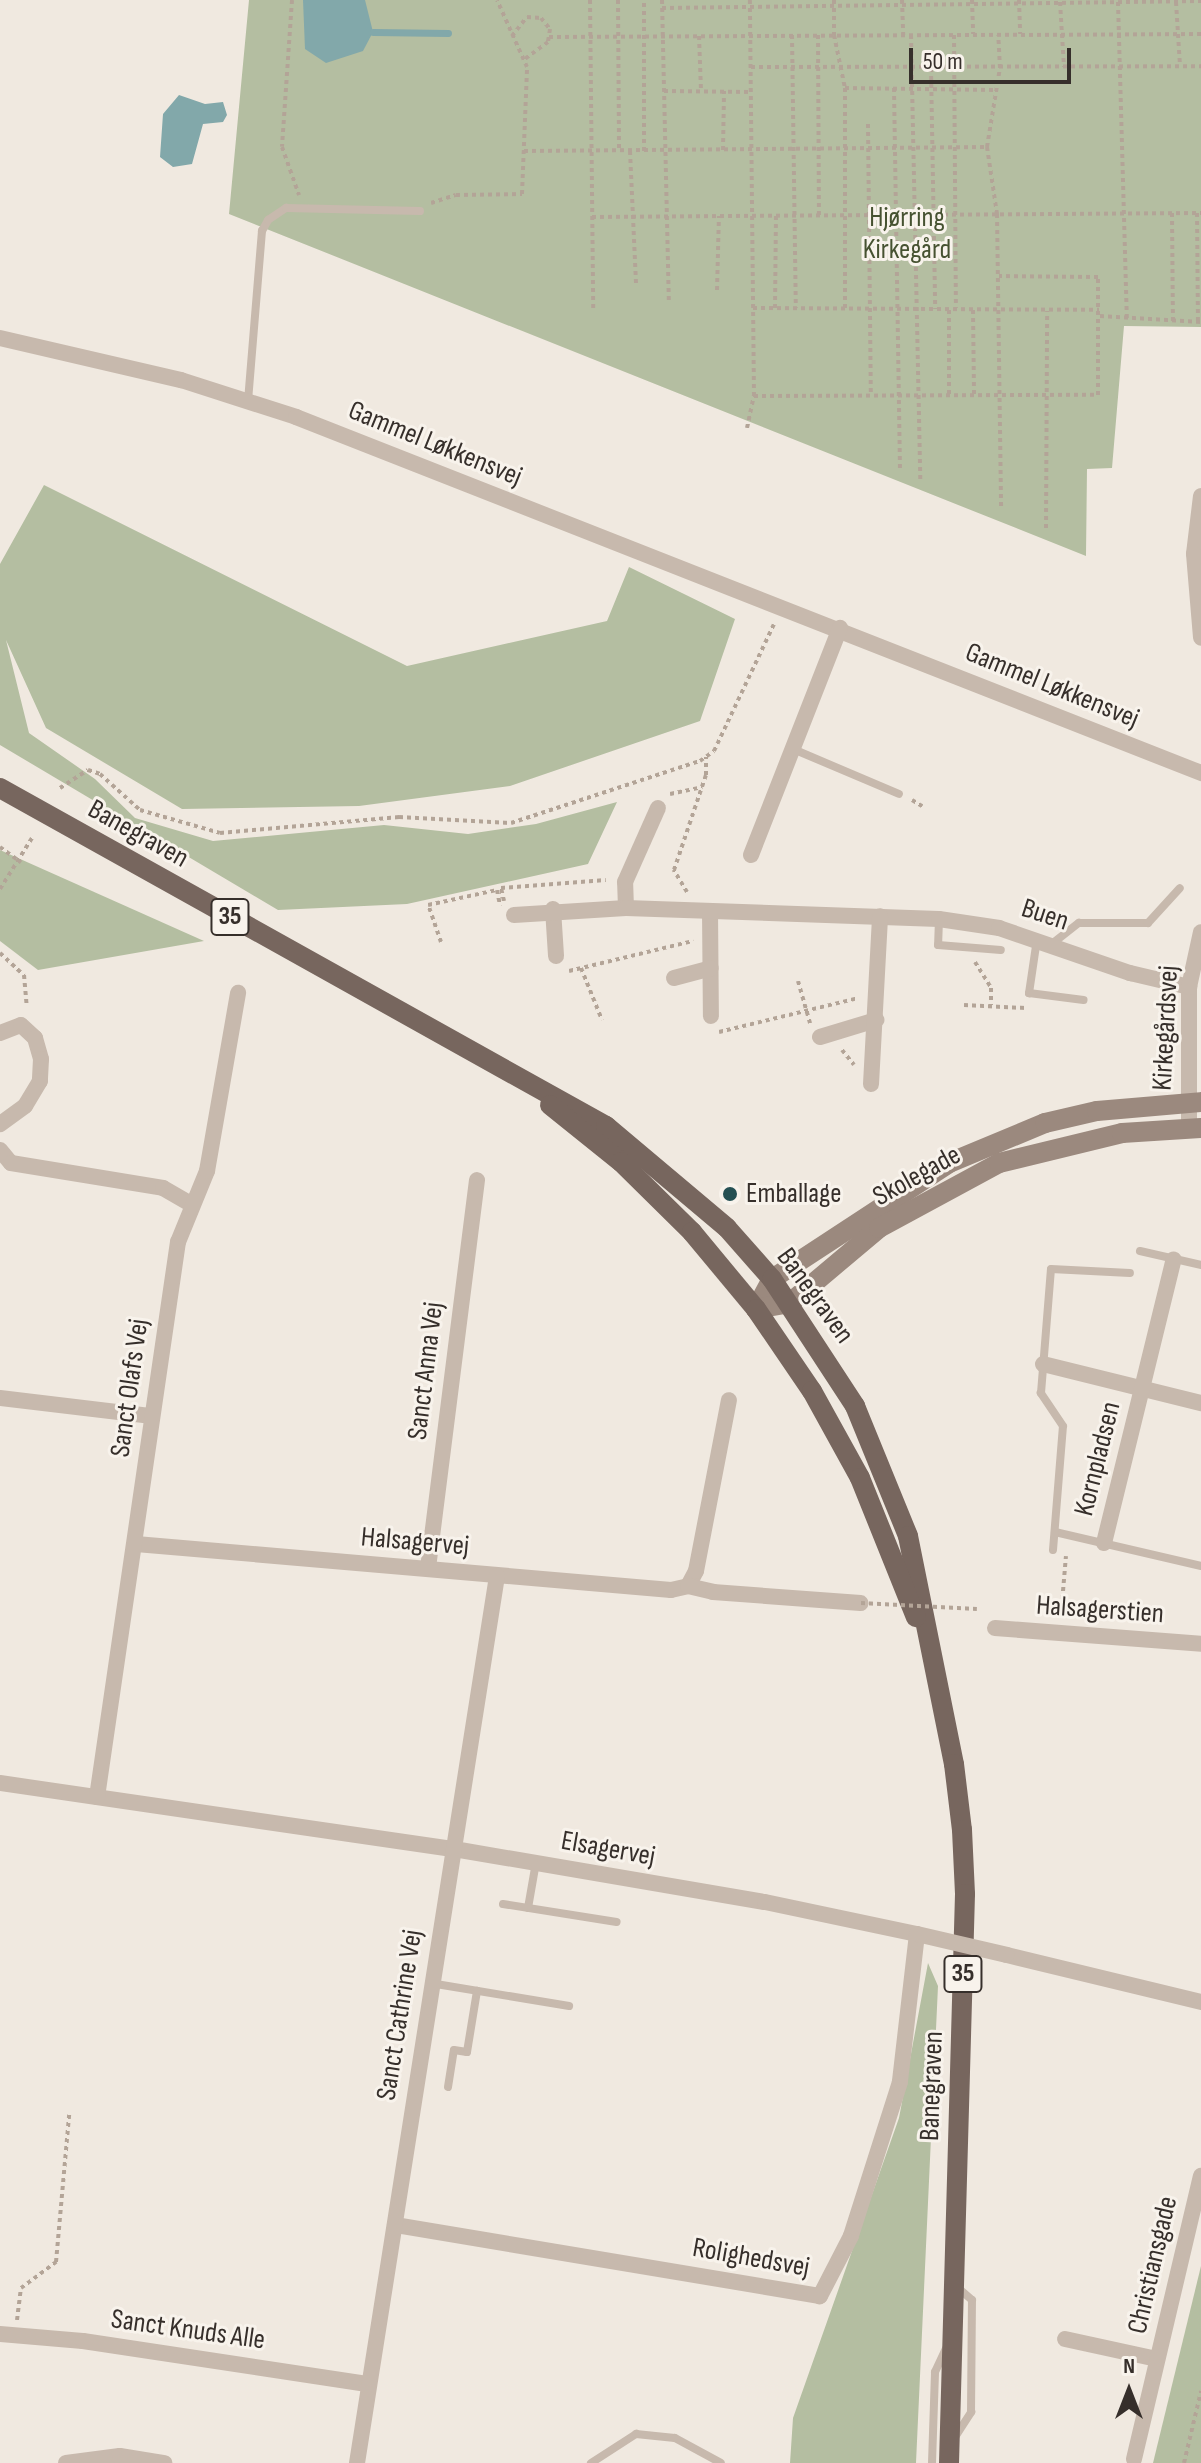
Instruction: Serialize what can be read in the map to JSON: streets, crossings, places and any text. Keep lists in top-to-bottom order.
{
  "streets": {
    "main road": ["Banegraven", "35"],
    "street": [
      "Gammel Løkkensvej",
      "Buen",
      "Kirkegårdsvej",
      "Skolegade",
      "Sanct Anna Vej",
      "Sanct Olafs Vej",
      "Kornpladsen",
      "Halsagervej",
      "Halsagerstien",
      "Elsagervej",
      "Sanct Cathrine Vej",
      "Rolighedsvej",
      "Christiansgade",
      "Sanct Knuds Alle"
    ]
  },
  "crossings": [
    ["Banegraven", "Skolegade"],
    ["Buen", "Kirkegårdsvej"],
    ["Kirkegårdsvej", "Skolegade"],
    ["Sanct Anna Vej", "Halsagervej"],
    ["Sanct Olafs Vej", "Halsagervej"],
    ["Sanct Olafs Vej", "Elsagervej"],
    ["Halsagervej", "Sanct Cathrine Vej"],
    ["Elsagervej", "Sanct Cathrine Vej"],
    ["Elsagervej", "Rolighedsvej"],
    ["Sanct Cathrine Vej", "Rolighedsvej"],
    ["Sanct Cathrine Vej", "Sanct Knuds Alle"]
  ],
  "parks": ["Hjørring Kirkegård"],
  "places": ["Emballage"],
  "scale_bar": "50 m",
  "north": "top"
}
